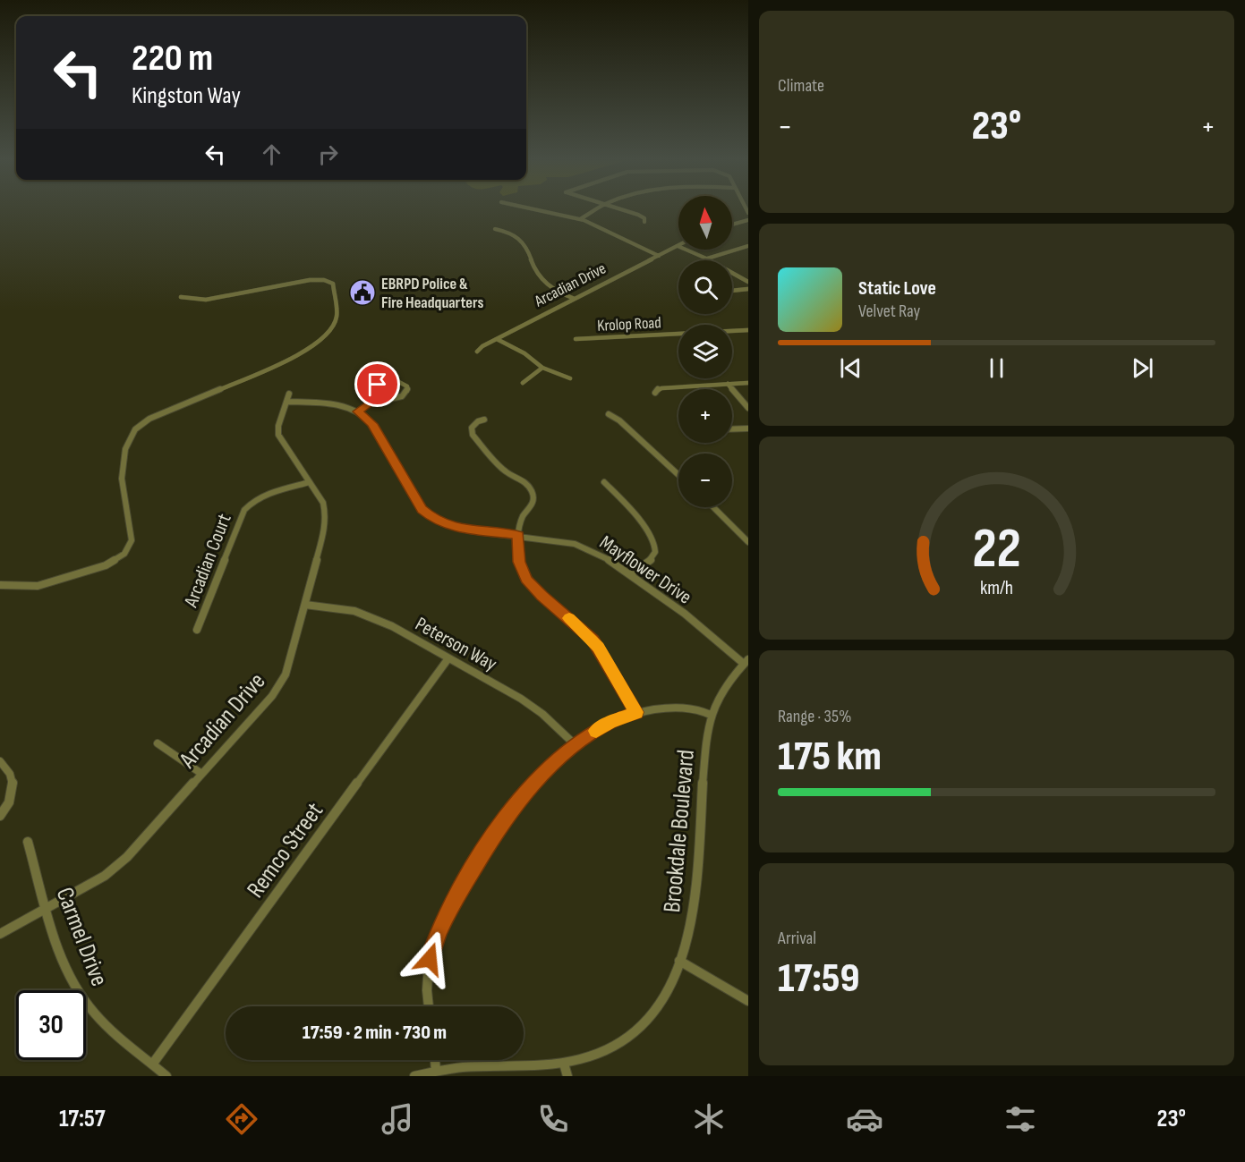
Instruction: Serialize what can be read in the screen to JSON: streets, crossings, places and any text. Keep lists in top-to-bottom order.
{
  "streets": {
    "street": [
      "Arcadian Drive",
      "Krolop Road",
      "Arcadian Court",
      "Mayflower Drive",
      "Peterson Way",
      "Brookdale Boulevard",
      "Remco Street",
      "Carmel Drive"
    ]
  },
  "crossings": [
    ["Arcadian Drive", "Arcadian Court"],
    ["Arcadian Drive", "Mayflower Drive"],
    ["Arcadian Drive", "Peterson Way"],
    ["Arcadian Drive", "Carmel Drive"],
    ["Mayflower Drive", "Brookdale Boulevard"],
    ["Peterson Way", "Remco Street"],
    ["Remco Street", "Carmel Drive"]
  ],
  "places": {
    "public building": ["EBRPD Police & Fire Headquarters"]
  },
  "north": "top",
  "page": {
    "tile": [
      "Climate",
      ["Range · 35%", "175 km"],
      ["Arrival", "17:59"]
    ],
    "turn": ["220 m", "Kingston Way"],
    "heat": ["−", "23°", "+"],
    "map_buttons": ["+", "−"],
    "song": ["Static Love", "Velvet Ray"],
    "limit": "30",
    "trip": "17:59 · 2 min · 730 m",
    "tabs": ["17:57", "23°"],
    "gauge": ["22", "km/h"]
  }
}
